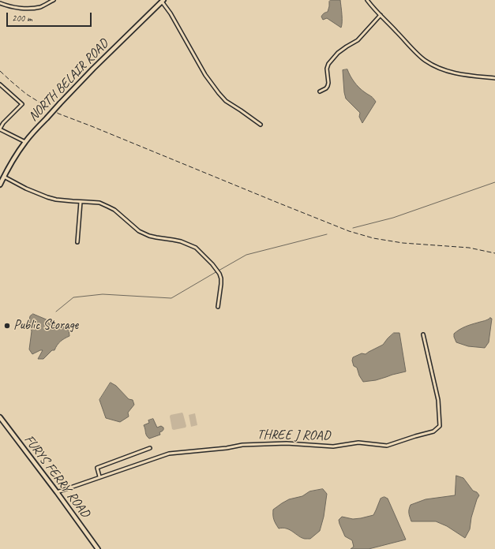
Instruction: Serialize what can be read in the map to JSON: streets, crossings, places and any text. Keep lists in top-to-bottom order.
{
  "streets": {
    "street": ["NORTH BELAIR ROAD", "THREE J ROAD", "FURYS FERRY ROAD"]
  },
  "crossings": [
    ["THREE J ROAD", "FURYS FERRY ROAD"]
  ],
  "places": ["Public Storage"],
  "scale_bar": "200 m"
}
